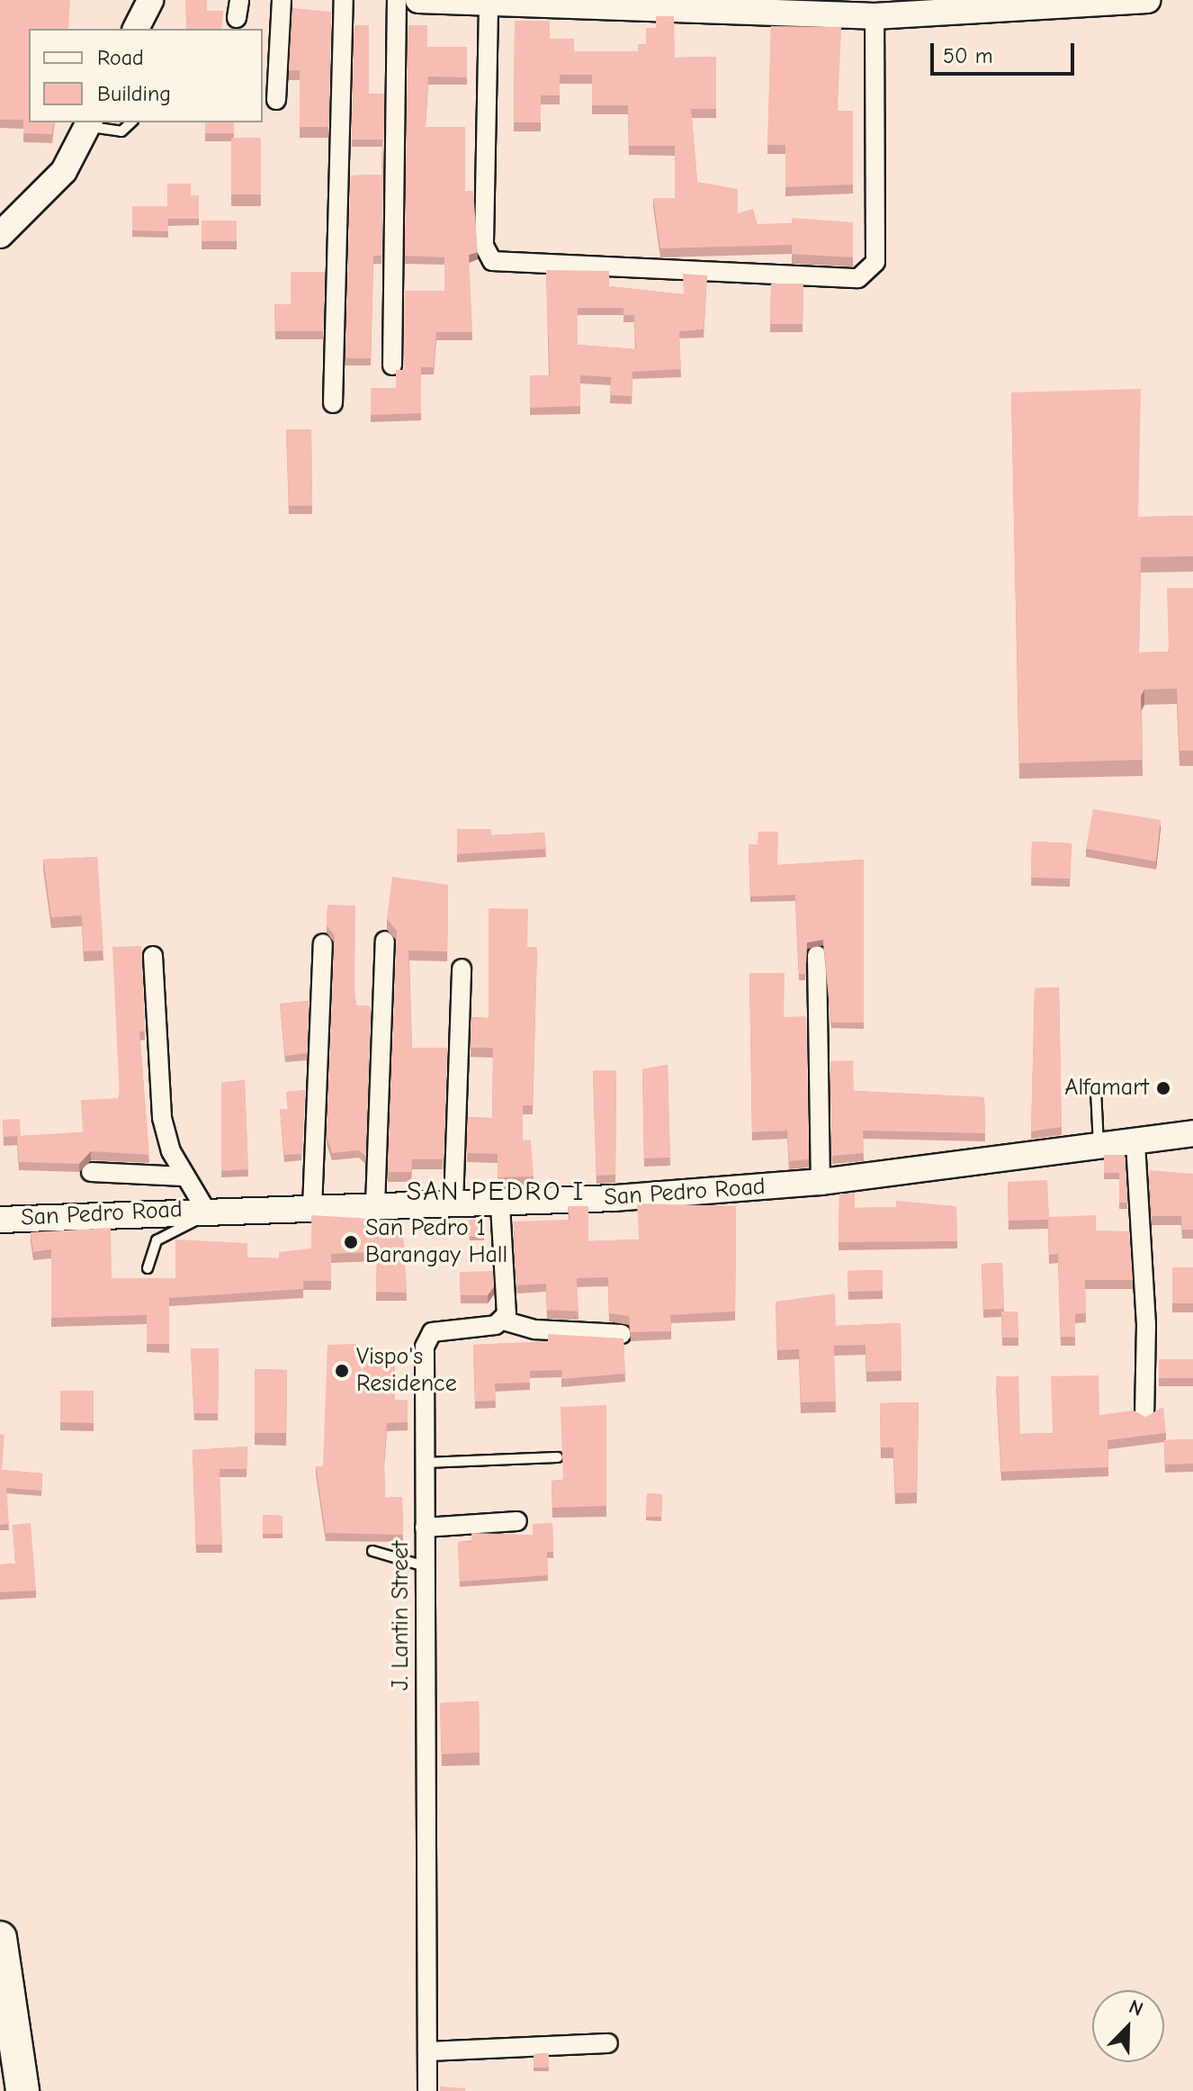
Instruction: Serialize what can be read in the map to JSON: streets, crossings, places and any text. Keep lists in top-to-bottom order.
{
  "streets": {
    "street": ["San Pedro Road", "J. Lantin Street"]
  },
  "districts": ["SAN PEDRO I"],
  "places": ["Alfamart", "San Pedro 1 Barangay Hall", "Vispo's Residence"],
  "legend": ["Road", "Building"],
  "scale_bar": "50 m",
  "north": "top right"
}
